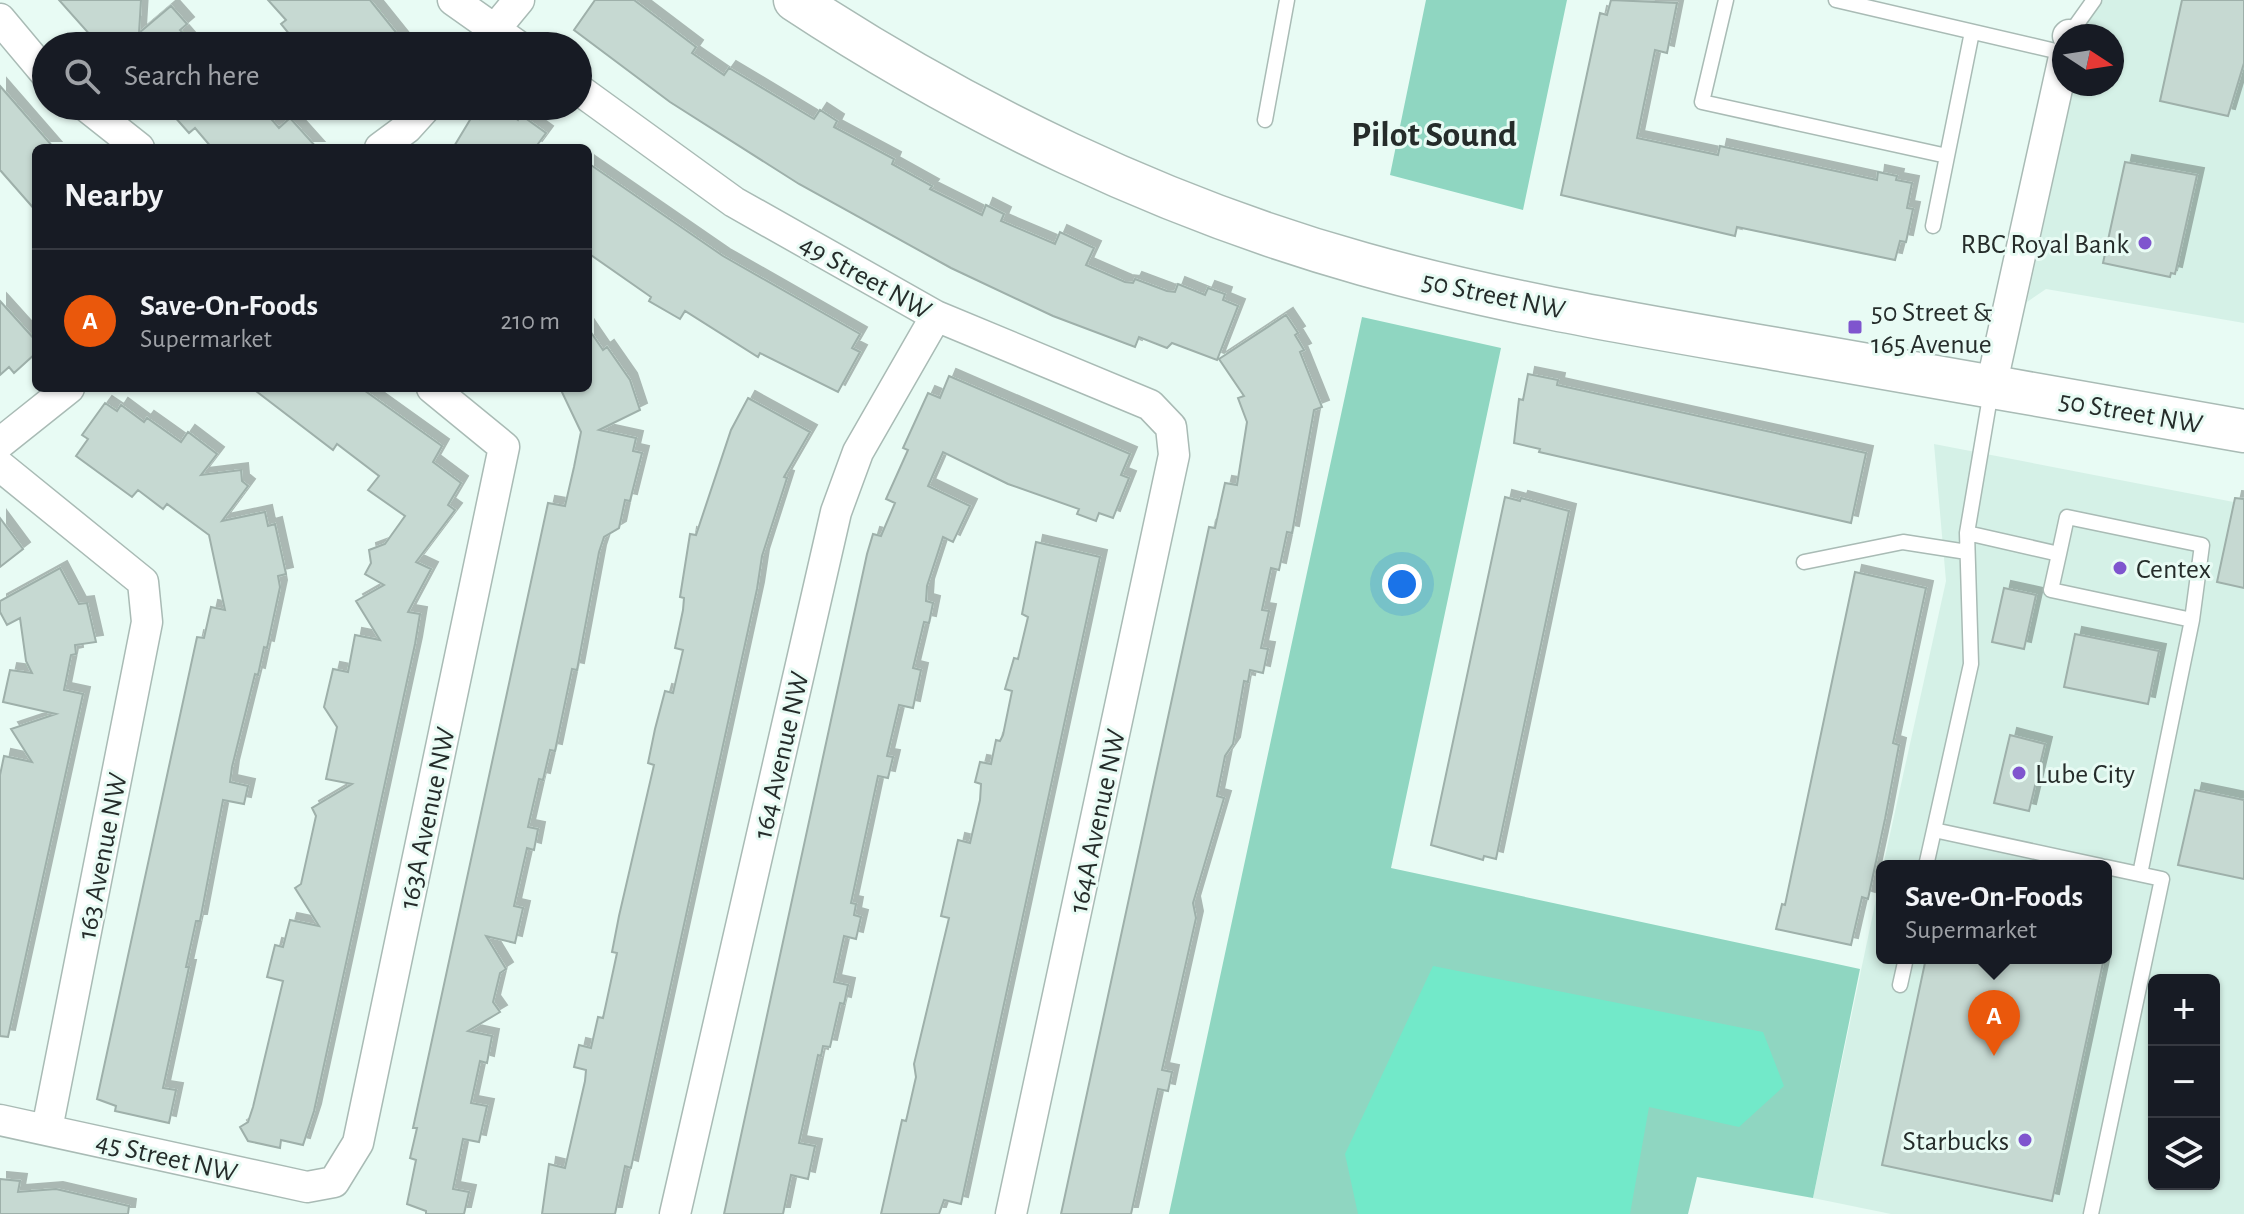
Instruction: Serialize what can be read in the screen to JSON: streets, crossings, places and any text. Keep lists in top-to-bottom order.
{
  "streets": {
    "main road": ["50 Street NW"],
    "street": [
      "49 Street NW",
      "164 Avenue NW",
      "163A Avenue NW",
      "164A Avenue NW",
      "163 Avenue NW",
      "45 Street NW"
    ]
  },
  "crossings": [
    ["49 Street NW", "164 Avenue NW"],
    ["49 Street NW", "164A Avenue NW"],
    ["163A Avenue NW", "45 Street NW"],
    ["163 Avenue NW", "45 Street NW"]
  ],
  "districts": ["Pilot Sound"],
  "places": {
    "other": [
      "RBC Royal Bank",
      "Centex",
      "Lube City",
      "Starbucks"
    ],
    "transit": ["50 Street & 165 Avenue"]
  },
  "north": "right",
  "page": {
    "search": "Search here",
    "heading": "Nearby",
    "list": [
      {
        "mark": "A",
        "name": "Save-On-Foods",
        "note": "Supermarket",
        "value": "210 m"
      }
    ],
    "popup": ["Save-On-Foods", "Supermarket"],
    "map_buttons": ["+", "−"],
    "pins": "A"
  }
}
